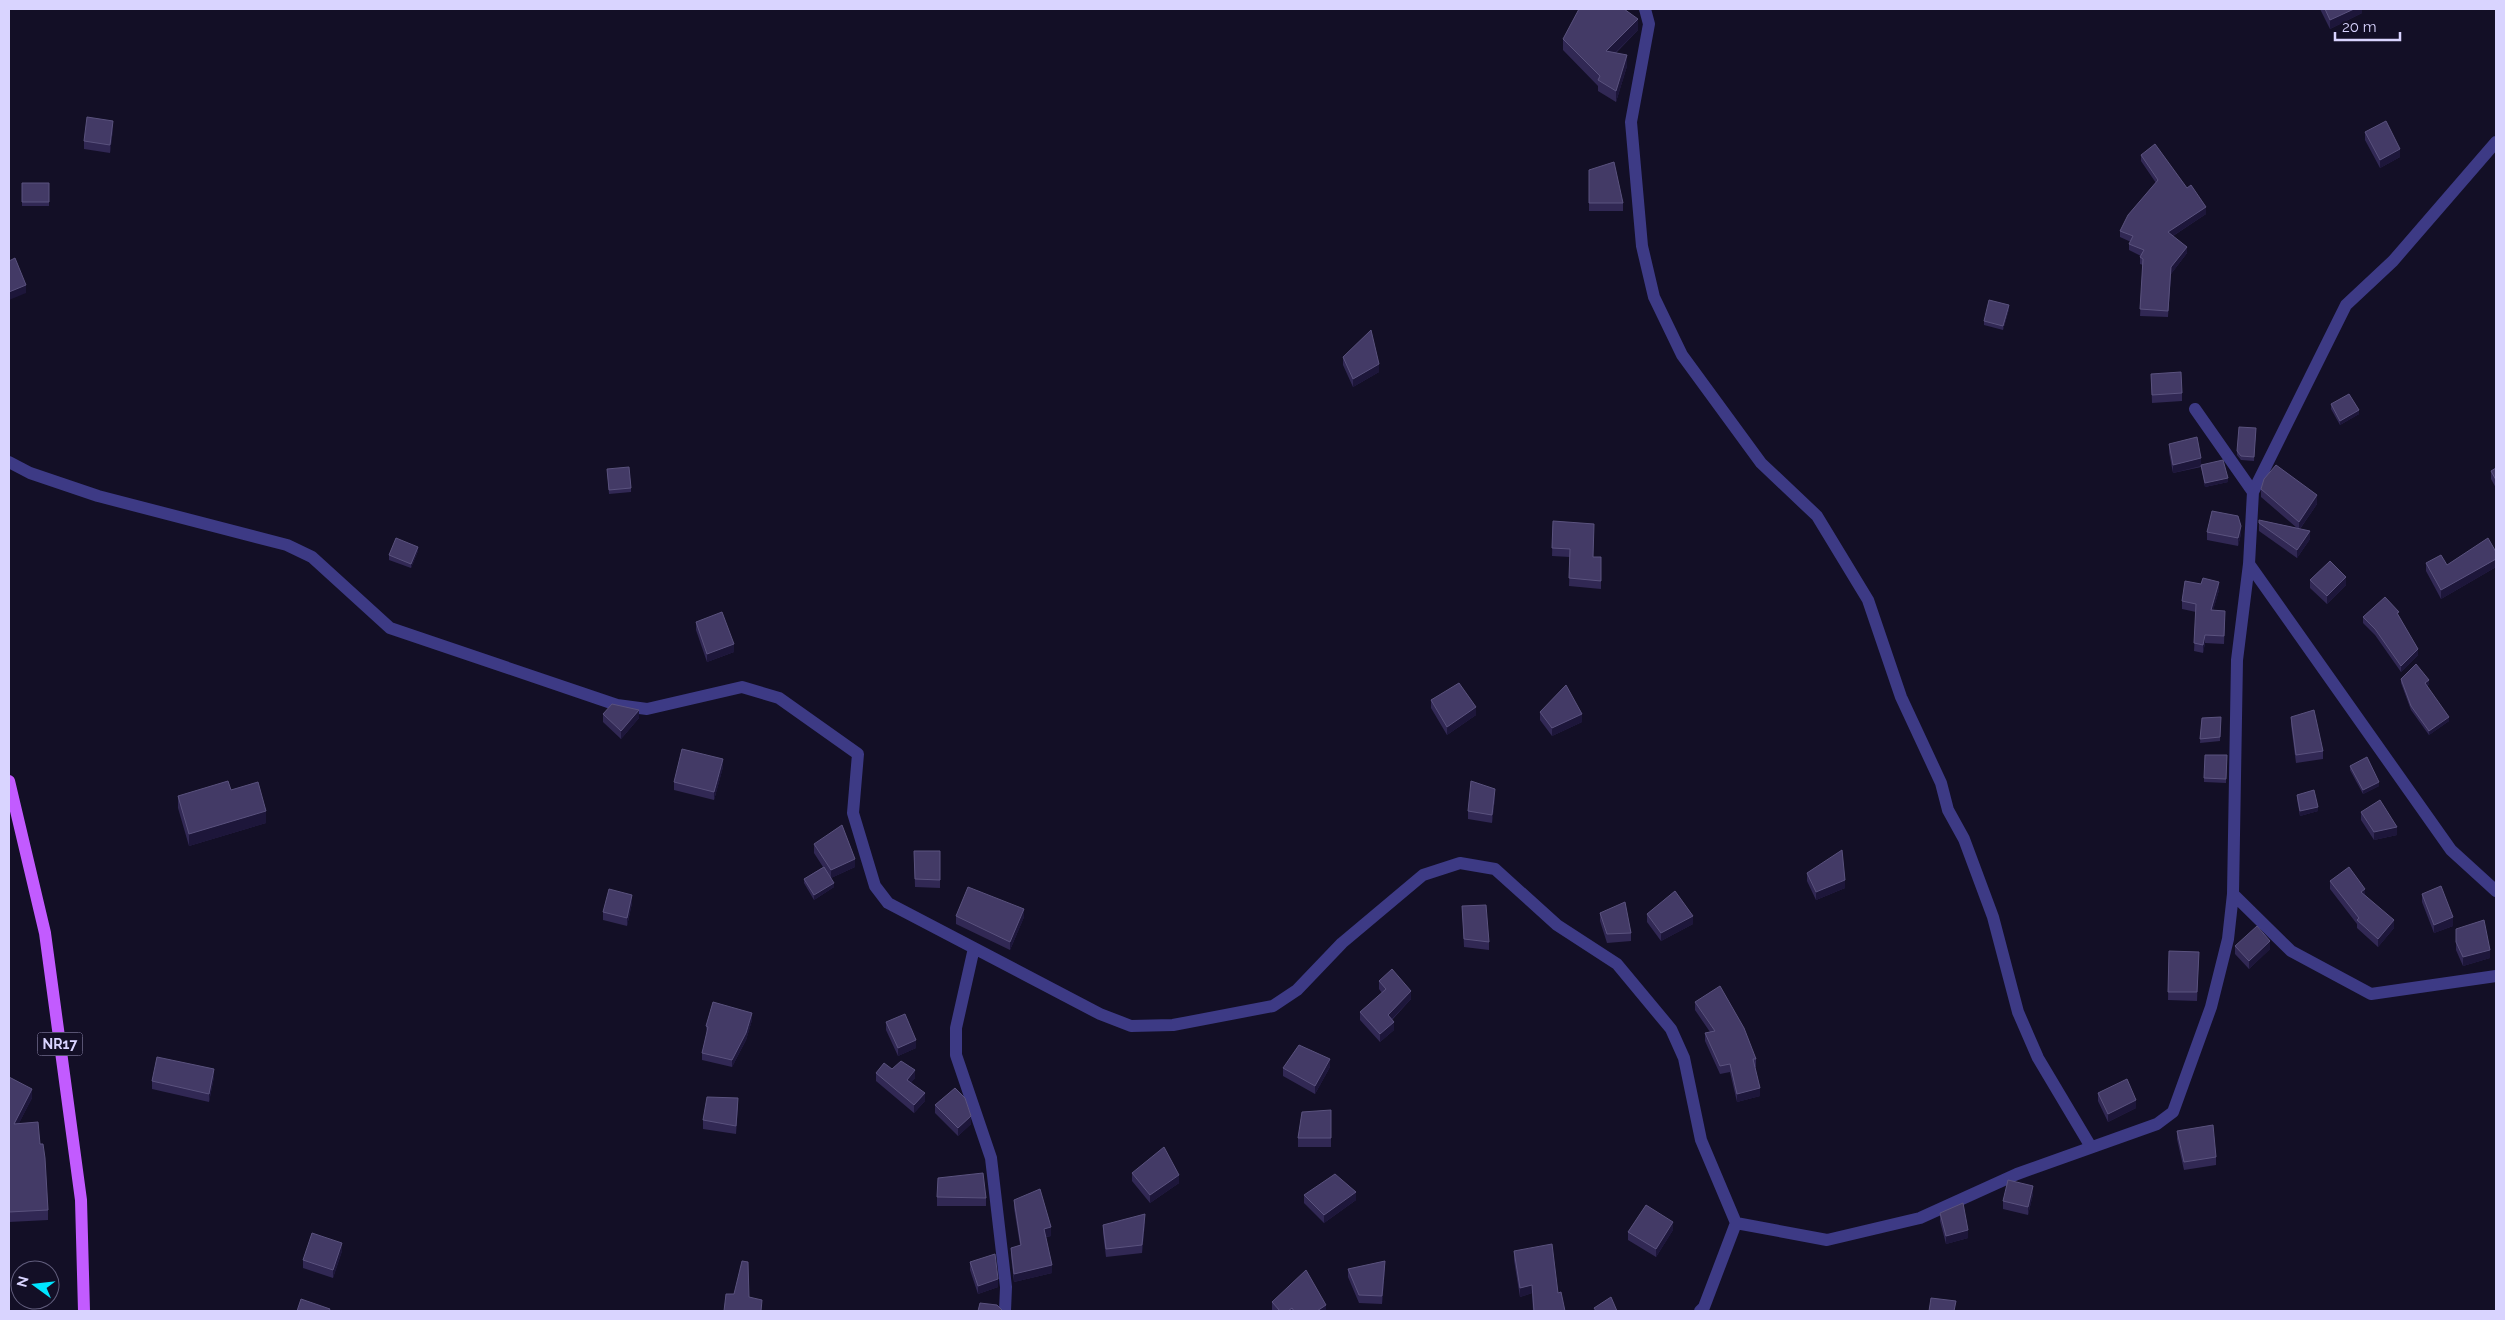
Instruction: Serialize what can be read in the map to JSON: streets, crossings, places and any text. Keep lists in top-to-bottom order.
{
  "streets": {
    "main road": ["NR17"]
  },
  "scale_bar": "20 m",
  "north": "left"
}
